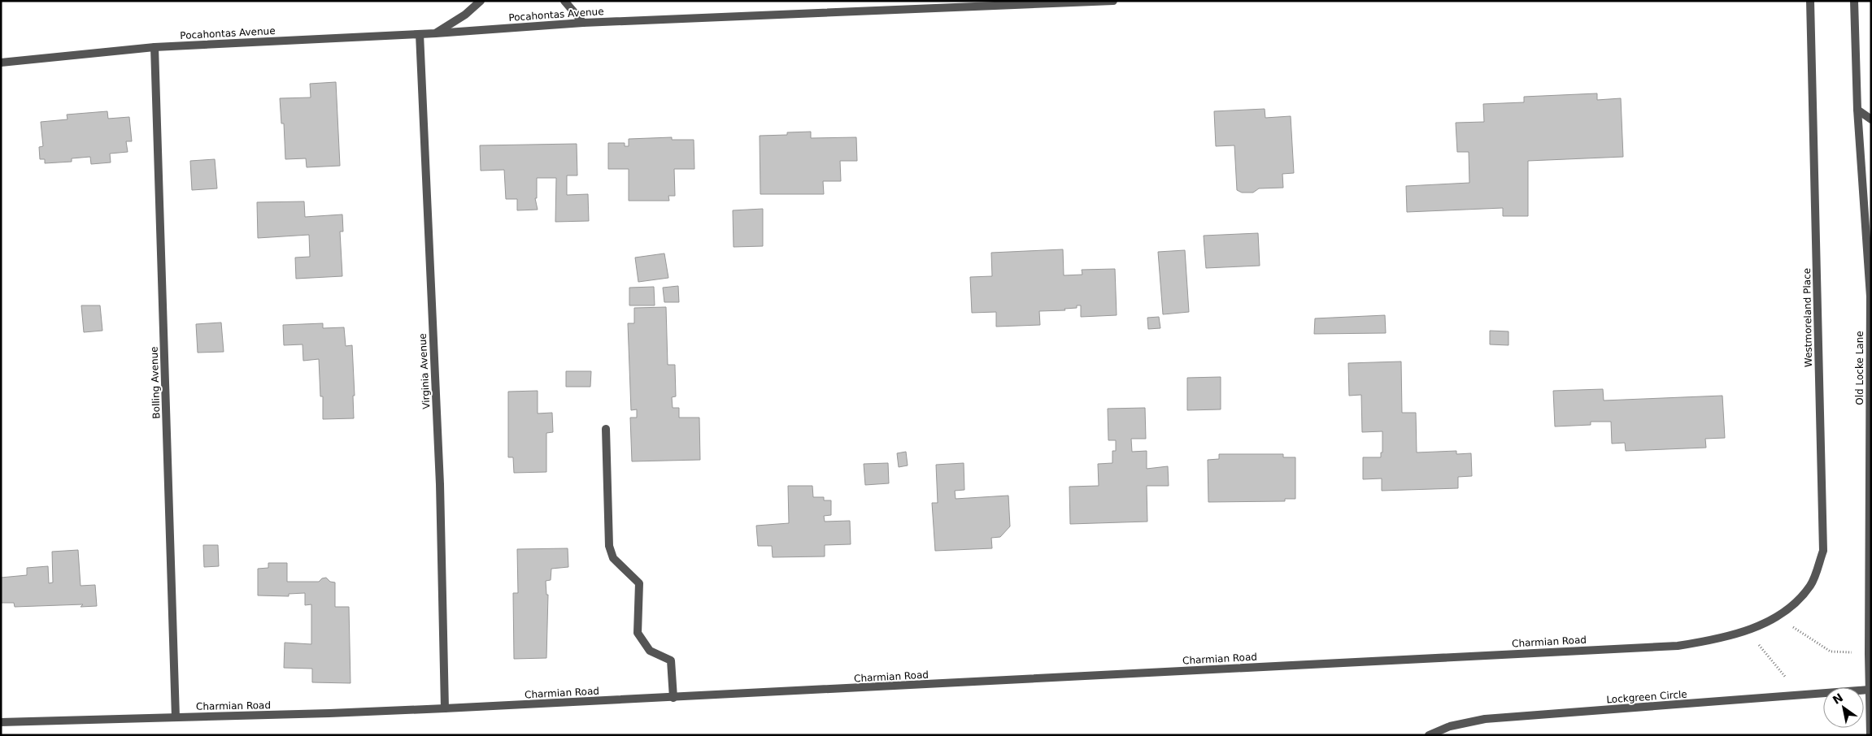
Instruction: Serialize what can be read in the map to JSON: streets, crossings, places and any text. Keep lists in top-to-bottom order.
{
  "streets": {
    "street": [
      "Pocahontas Avenue",
      "Westmoreland Place",
      "Old Locke Lane",
      "Virginia Avenue",
      "Bolling Avenue",
      "Charmian Road",
      "Lockgreen Circle"
    ]
  },
  "crossings": [
    ["Pocahontas Avenue", "Virginia Avenue"],
    ["Pocahontas Avenue", "Bolling Avenue"],
    ["Westmoreland Place", "Charmian Road"],
    ["Old Locke Lane", "Lockgreen Circle"],
    ["Virginia Avenue", "Charmian Road"],
    ["Bolling Avenue", "Charmian Road"]
  ],
  "north": "top left"
}
